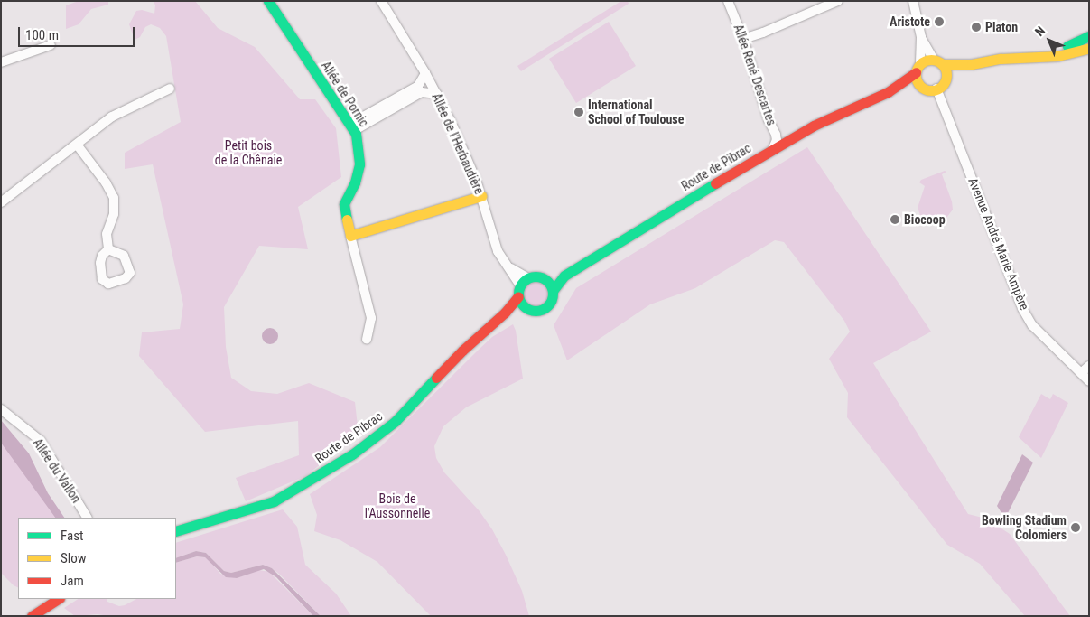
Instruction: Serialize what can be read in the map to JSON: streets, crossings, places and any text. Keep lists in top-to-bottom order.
{
  "streets": {
    "main road": ["Allée de Pornic", "Route de Pibrac"],
    "street": [
      "Allée René Descartes",
      "Allée de l'Herbaudière",
      "Avenue André Marie Ampère",
      "Allée du Vallon"
    ]
  },
  "crossings": [
    ["Allée René Descartes", "Route de Pibrac"],
    ["Allée de l'Herbaudière", "Route de Pibrac"],
    ["Route de Pibrac", "Avenue André Marie Ampère"]
  ],
  "parks": ["Petit bois de la Chênaie", "Bois de l'Aussonnelle"],
  "places": [
    "Aristote",
    "Platon",
    "International School of Toulouse",
    "Biocoop",
    "Bowling Stadium Colomiers"
  ],
  "legend": ["Fast", "Slow", "Jam"],
  "scale_bar": "100 m",
  "north": "top left"
}
